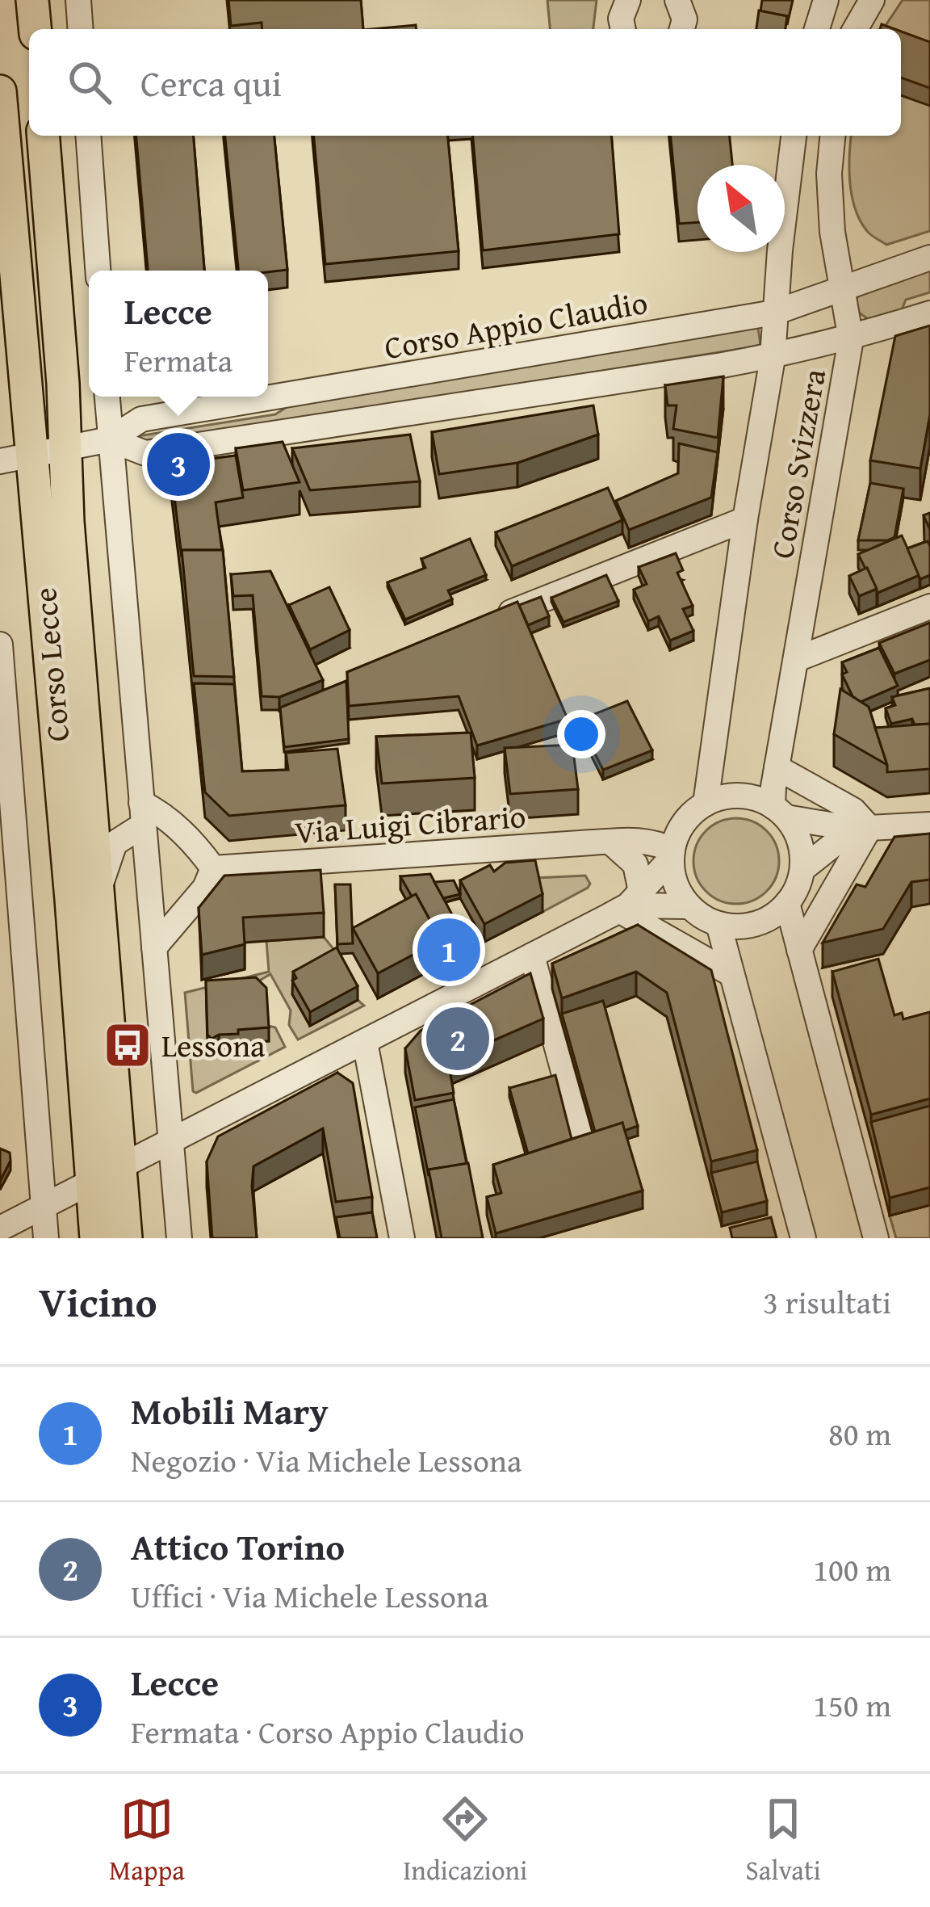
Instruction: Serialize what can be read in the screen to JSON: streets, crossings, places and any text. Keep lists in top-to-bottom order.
{
  "streets": {
    "main road": ["Corso Lecce"],
    "street": ["Corso Appio Claudio", "Corso Svizzera", "Via Luigi Cibrario"]
  },
  "crossings": [
    ["Corso Appio Claudio", "Corso Svizzera"],
    ["Corso Appio Claudio", "Corso Lecce"],
    ["Corso Svizzera", "Via Luigi Cibrario"]
  ],
  "places": {
    "bus stop": ["Lessona"]
  },
  "north": "top left",
  "page": {
    "search": "Cerca qui",
    "popup": ["Lecce", "Fermata"],
    "pins": ["3", "1", "2"],
    "heading": ["Vicino", "3 risultati"],
    "list": [
      {
        "mark": "1",
        "name": "Mobili Mary",
        "note": "Negozio · Via Michele Lessona",
        "value": "80 m"
      },
      {
        "mark": "2",
        "name": "Attico Torino",
        "note": "Uffici · Via Michele Lessona",
        "value": "100 m"
      },
      {
        "mark": "3",
        "name": "Lecce",
        "note": "Fermata · Corso Appio Claudio",
        "value": "150 m"
      }
    ],
    "nav": ["Mappa", "Indicazioni", "Salvati"]
  }
}
